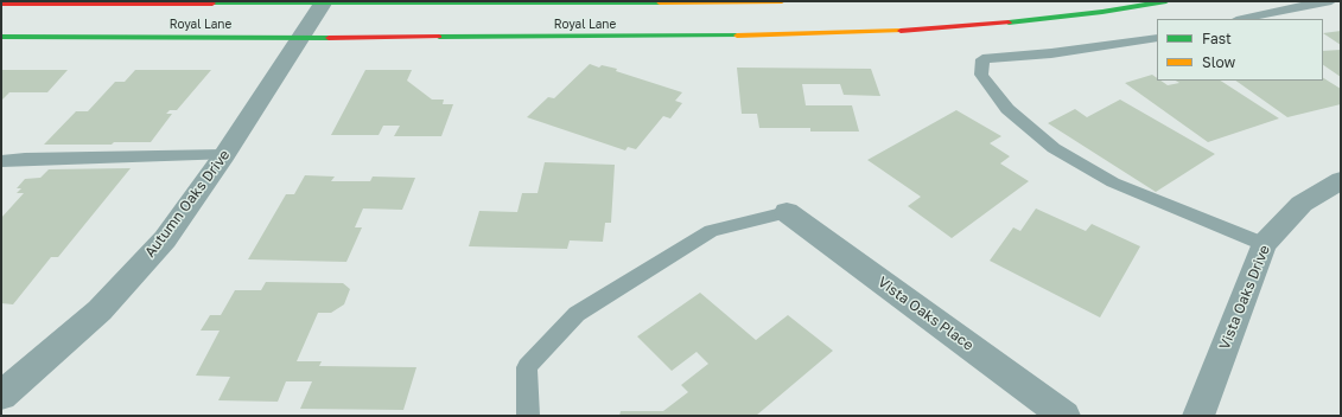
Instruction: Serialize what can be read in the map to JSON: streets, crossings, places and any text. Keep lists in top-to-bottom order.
{
  "streets": {
    "main road": ["Royal Lane"],
    "street": ["Autumn Oaks Drive", "Vista Oaks Drive", "Vista Oaks Place"]
  },
  "crossings": [
    ["Royal Lane", "Autumn Oaks Drive"]
  ],
  "legend": ["Fast", "Slow"]
}
